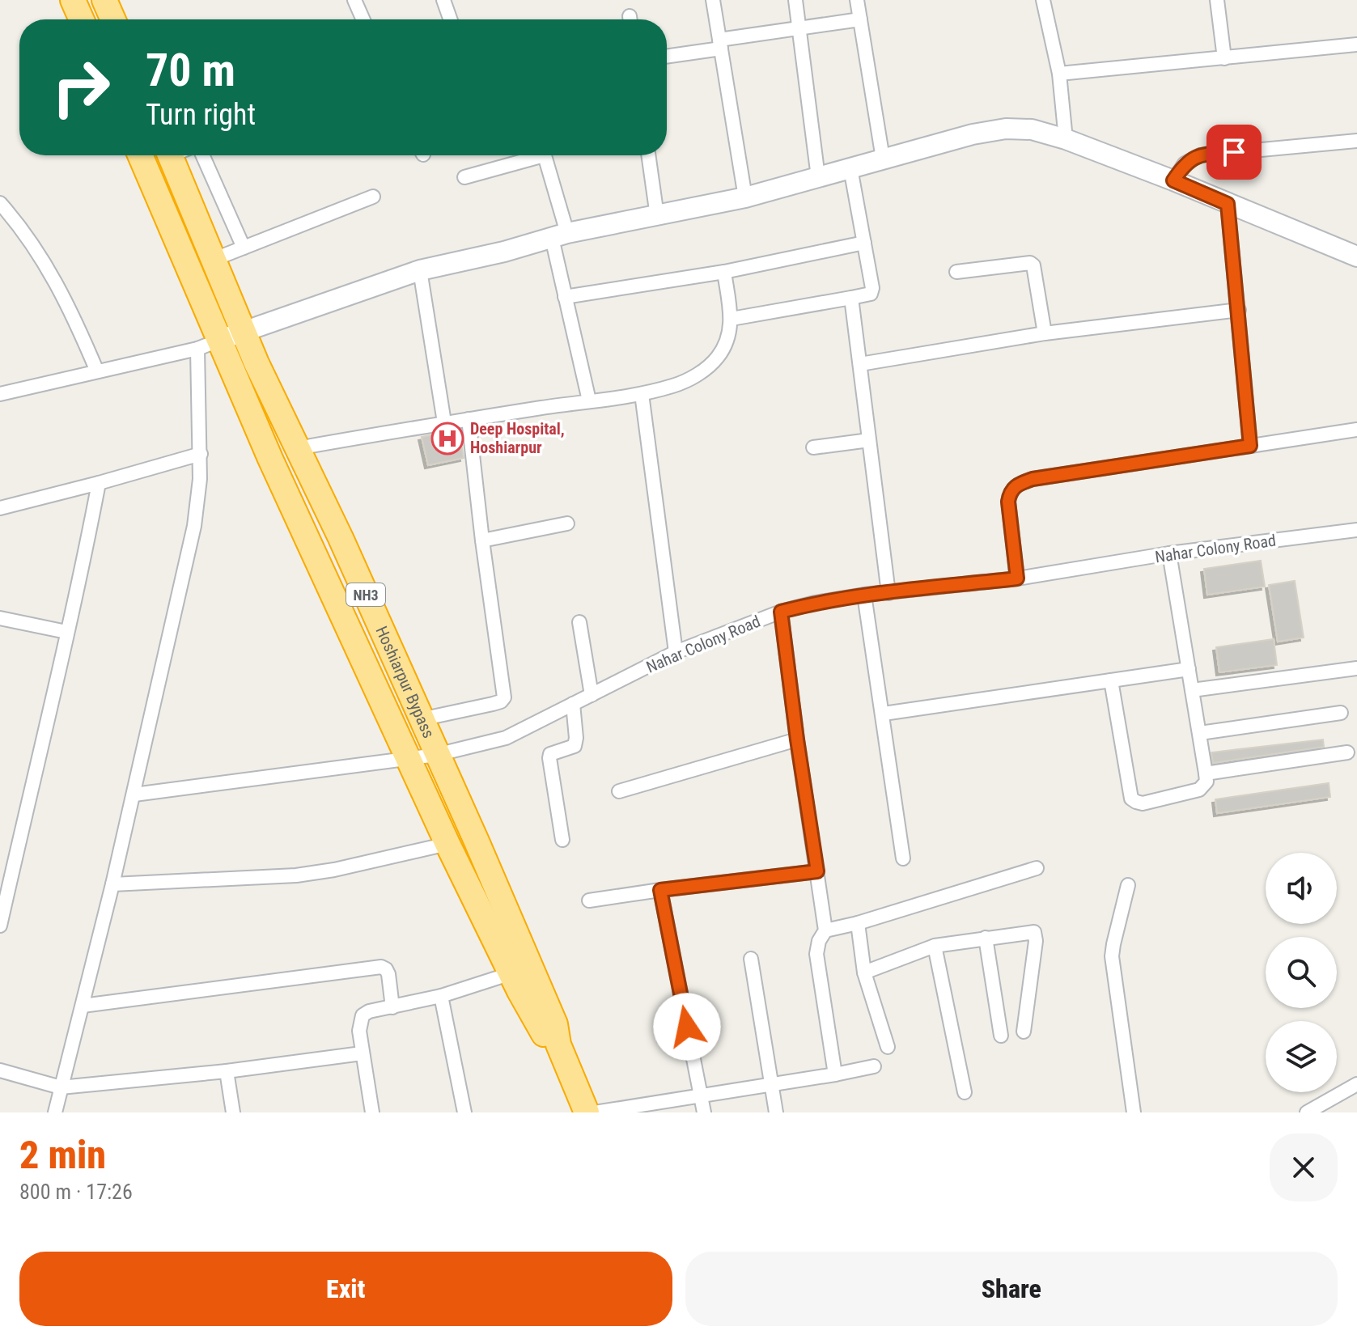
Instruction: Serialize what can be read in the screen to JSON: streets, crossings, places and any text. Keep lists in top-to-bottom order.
{
  "streets": {
    "highway": ["NH3", "Hoshiarpur Bypass"],
    "street": ["Nahar Colony Road"]
  },
  "crossings": [
    ["Nahar Colony Road", "NH3"],
    ["Nahar Colony Road", "Hoshiarpur Bypass"],
    ["NH3", "Hoshiarpur Bypass"]
  ],
  "places": {
    "hospital": ["Deep Hospital, Hoshiarpur"]
  },
  "page": {
    "turn": ["70 m", "Turn right"],
    "heading": ["2 min", "800 m · 17:26"],
    "buttons": ["Exit", "Share"]
  }
}
